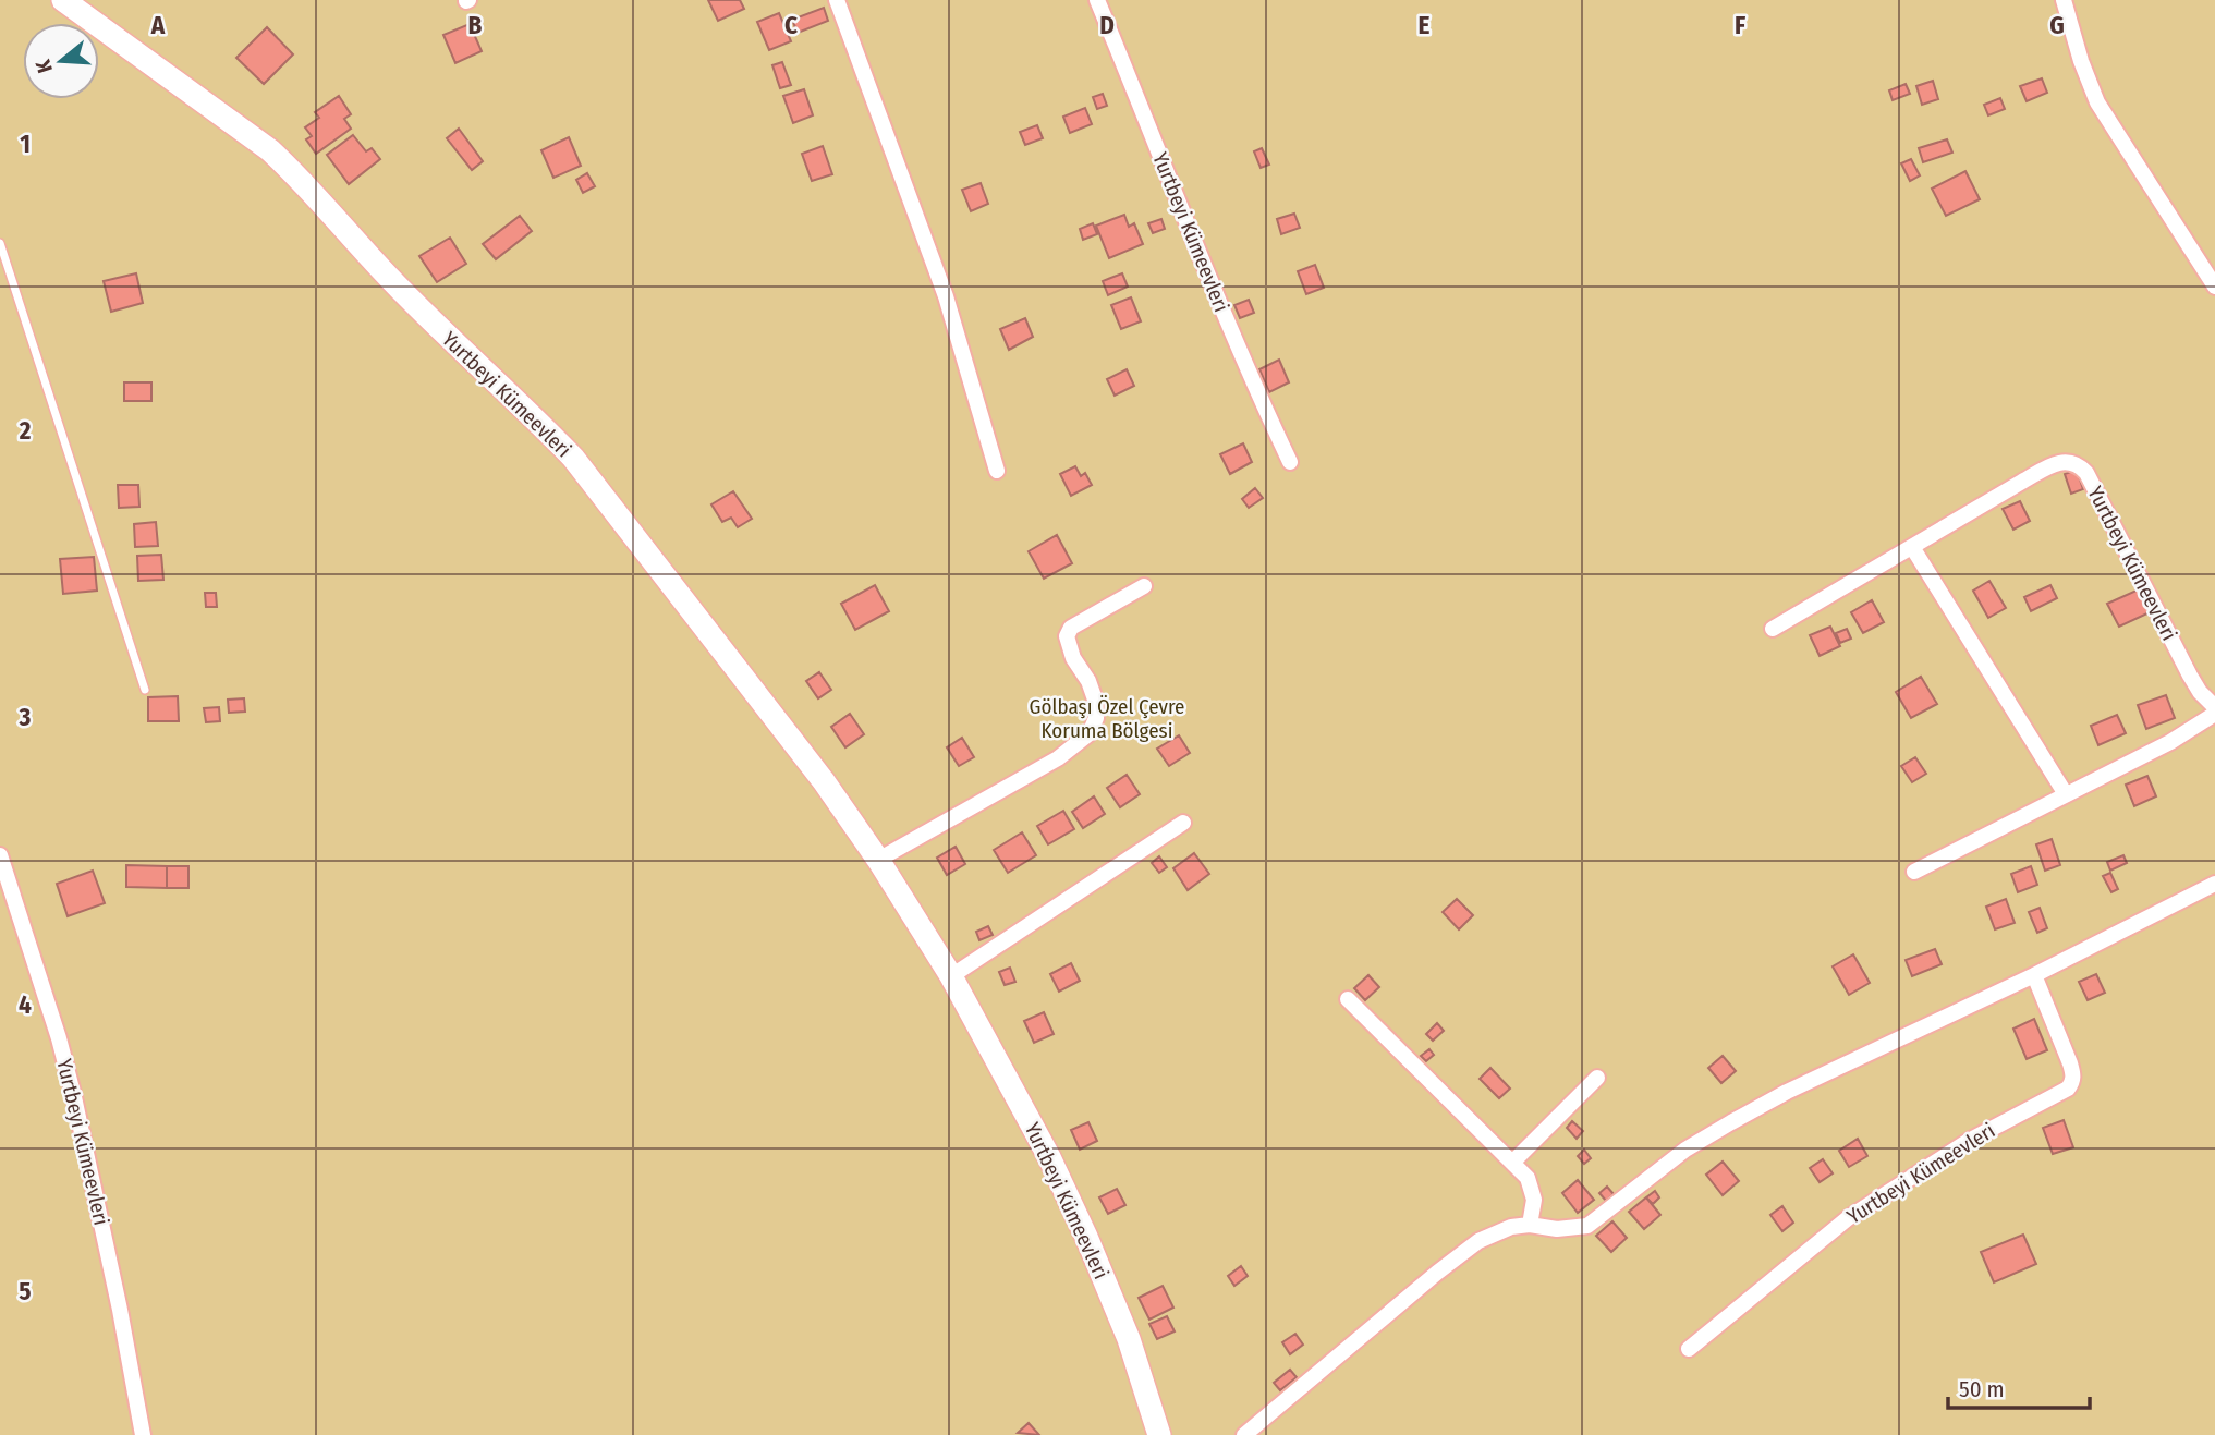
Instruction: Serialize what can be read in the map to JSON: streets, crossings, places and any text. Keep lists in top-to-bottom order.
{
  "streets": {
    "street": ["Yurtbeyi Kümeevleri"]
  },
  "parks": ["Gölbaşı Özel Çevre Koruma Bölgesi"],
  "scale_bar": "50 m",
  "north": "left",
  "grid": {
    "columns": [
      "A",
      "B",
      "C",
      "D",
      "E",
      "F",
      "G"
    ],
    "rows": [
      "1",
      "2",
      "3",
      "4",
      "5"
    ]
  }
}
